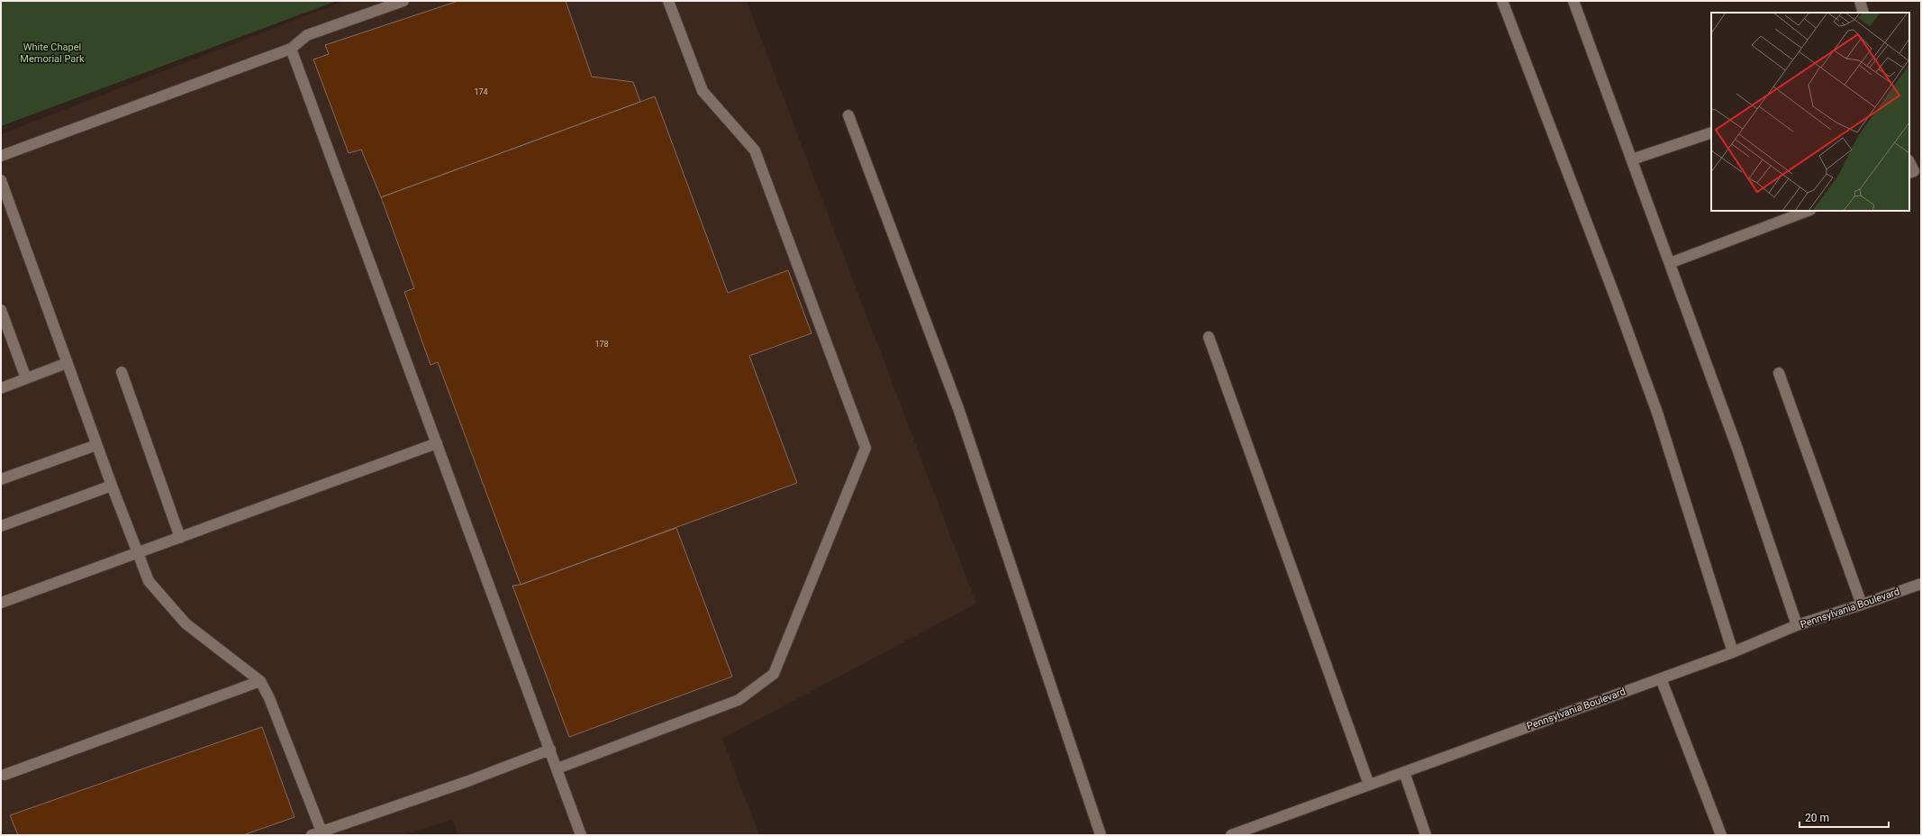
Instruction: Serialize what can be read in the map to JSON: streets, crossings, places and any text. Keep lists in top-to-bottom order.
{
  "streets": {
    "street": ["Pennsylvania Boulevard"]
  },
  "parks": ["White Chapel Memorial Park"],
  "house_numbers": ["174", "178"],
  "scale_bar": "20 m"
}
